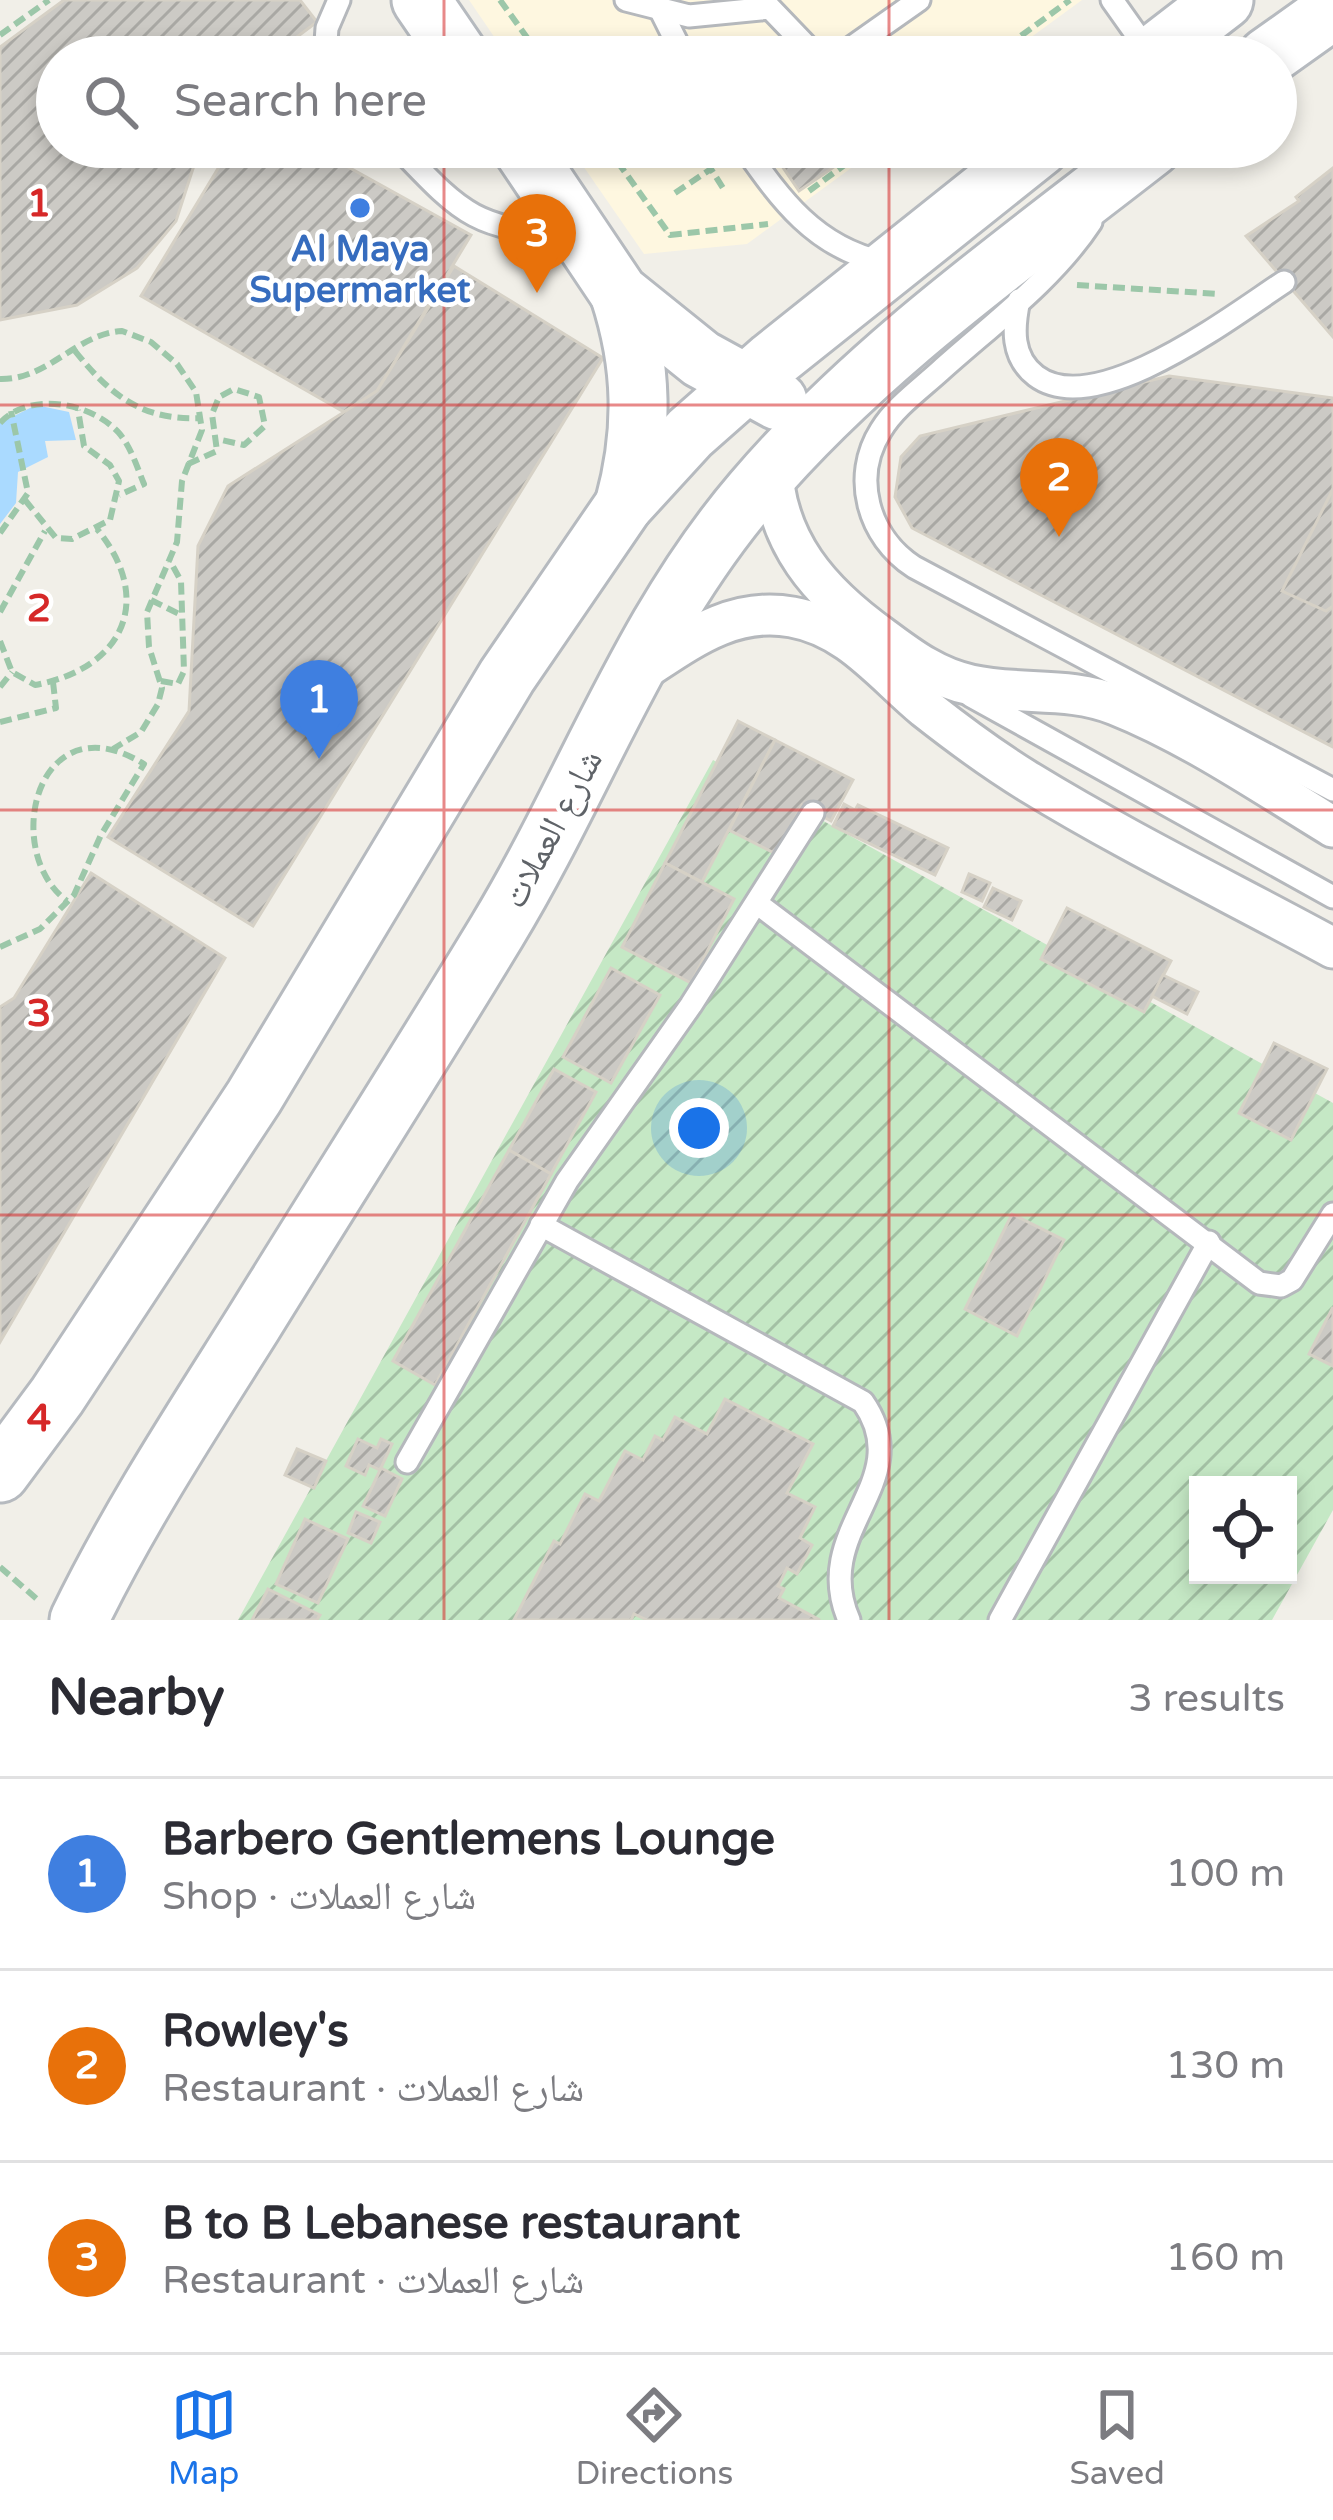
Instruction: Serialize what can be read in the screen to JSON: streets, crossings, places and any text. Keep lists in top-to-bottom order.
{
  "streets": {
    "street": ["شارع العملات"]
  },
  "places": ["Al Maya Supermarket"],
  "page": {
    "search": "Search here",
    "pins": ["3", "2", "1"],
    "heading": ["Nearby", "3 results"],
    "list": [
      {
        "mark": "1",
        "name": "Barbero Gentlemens Lounge",
        "note": "Shop · شارع العملات",
        "value": "100 m"
      },
      {
        "mark": "2",
        "name": "Rowley's",
        "note": "Restaurant · شارع العملات",
        "value": "130 m"
      },
      {
        "mark": "3",
        "name": "B to B Lebanese restaurant",
        "note": "Restaurant · شارع العملات",
        "value": "160 m"
      }
    ],
    "nav": ["Map", "Directions", "Saved"]
  },
  "grid": {
    "rows": [
      "1",
      "2",
      "3",
      "4"
    ]
  }
}
